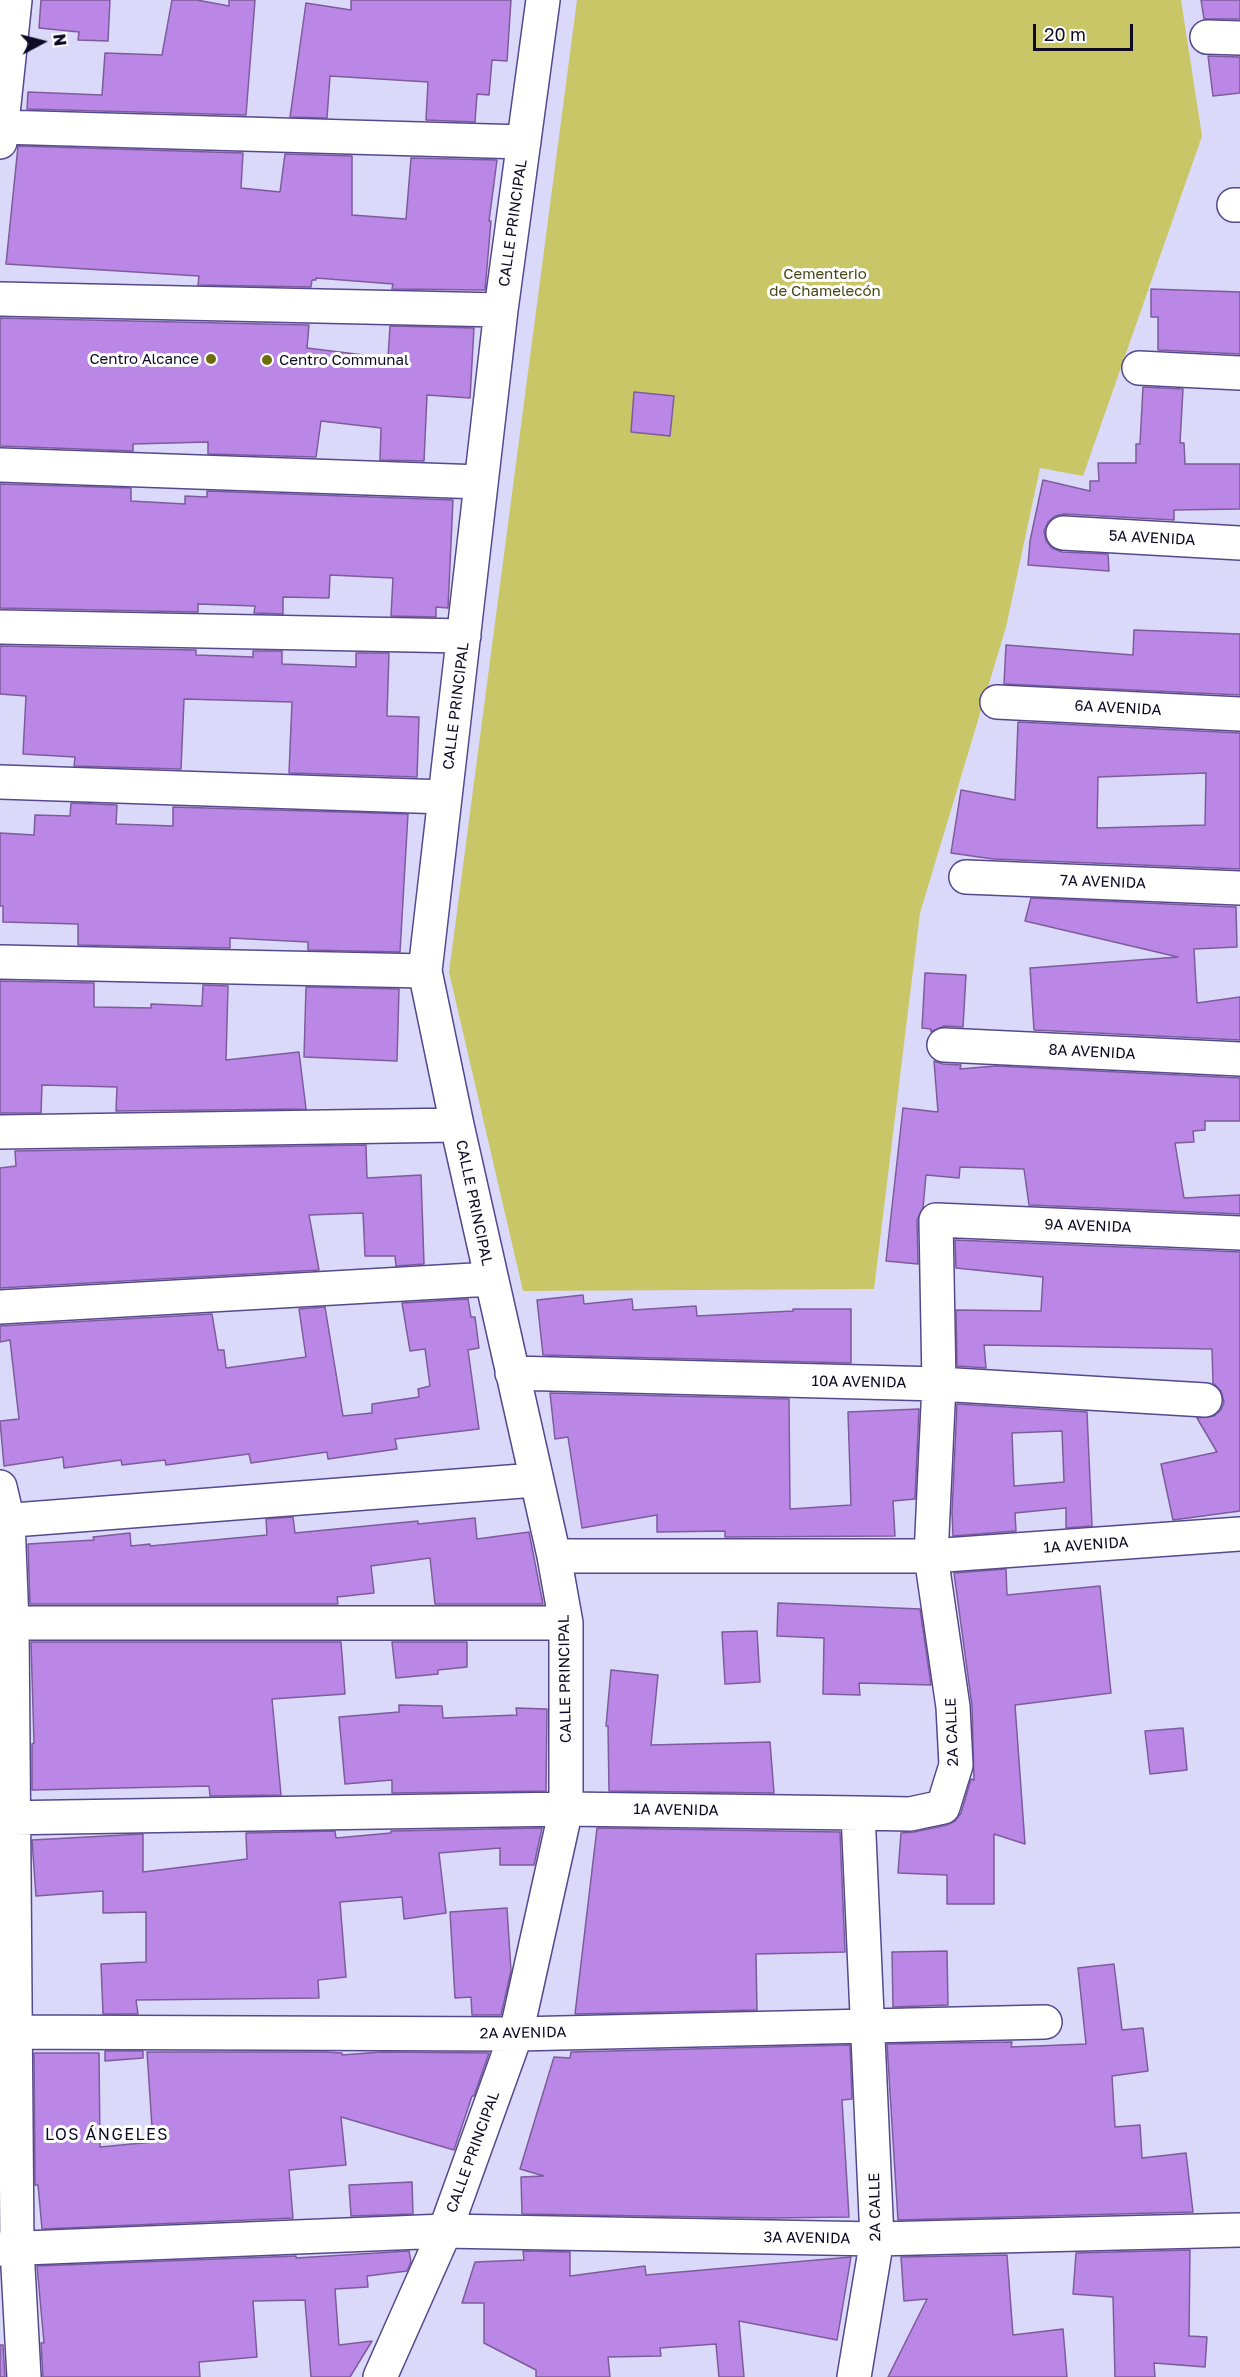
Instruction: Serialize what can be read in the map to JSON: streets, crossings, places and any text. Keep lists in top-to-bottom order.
{
  "streets": {
    "street": [
      "CALLE PRINCIPAL",
      "5A AVENIDA",
      "6A AVENIDA",
      "7A AVENIDA",
      "8A AVENIDA",
      "9A AVENIDA",
      "10A AVENIDA",
      "1A AVENIDA",
      "2A CALLE",
      "2A AVENIDA",
      "3A AVENIDA"
    ]
  },
  "crossings": [
    ["CALLE PRINCIPAL", "10A AVENIDA"],
    ["CALLE PRINCIPAL", "1A AVENIDA"],
    ["CALLE PRINCIPAL", "2A AVENIDA"],
    ["CALLE PRINCIPAL", "3A AVENIDA"],
    ["9A AVENIDA", "2A CALLE"],
    ["10A AVENIDA", "2A CALLE"],
    ["1A AVENIDA", "2A CALLE"],
    ["2A CALLE", "2A AVENIDA"],
    ["2A CALLE", "3A AVENIDA"]
  ],
  "districts": ["LOS ÁNGELES"],
  "parks": ["Cementerio de Chamelecón"],
  "places": ["Centro Alcance", "Centro Communal"],
  "scale_bar": "20 m",
  "north": "right"
}
